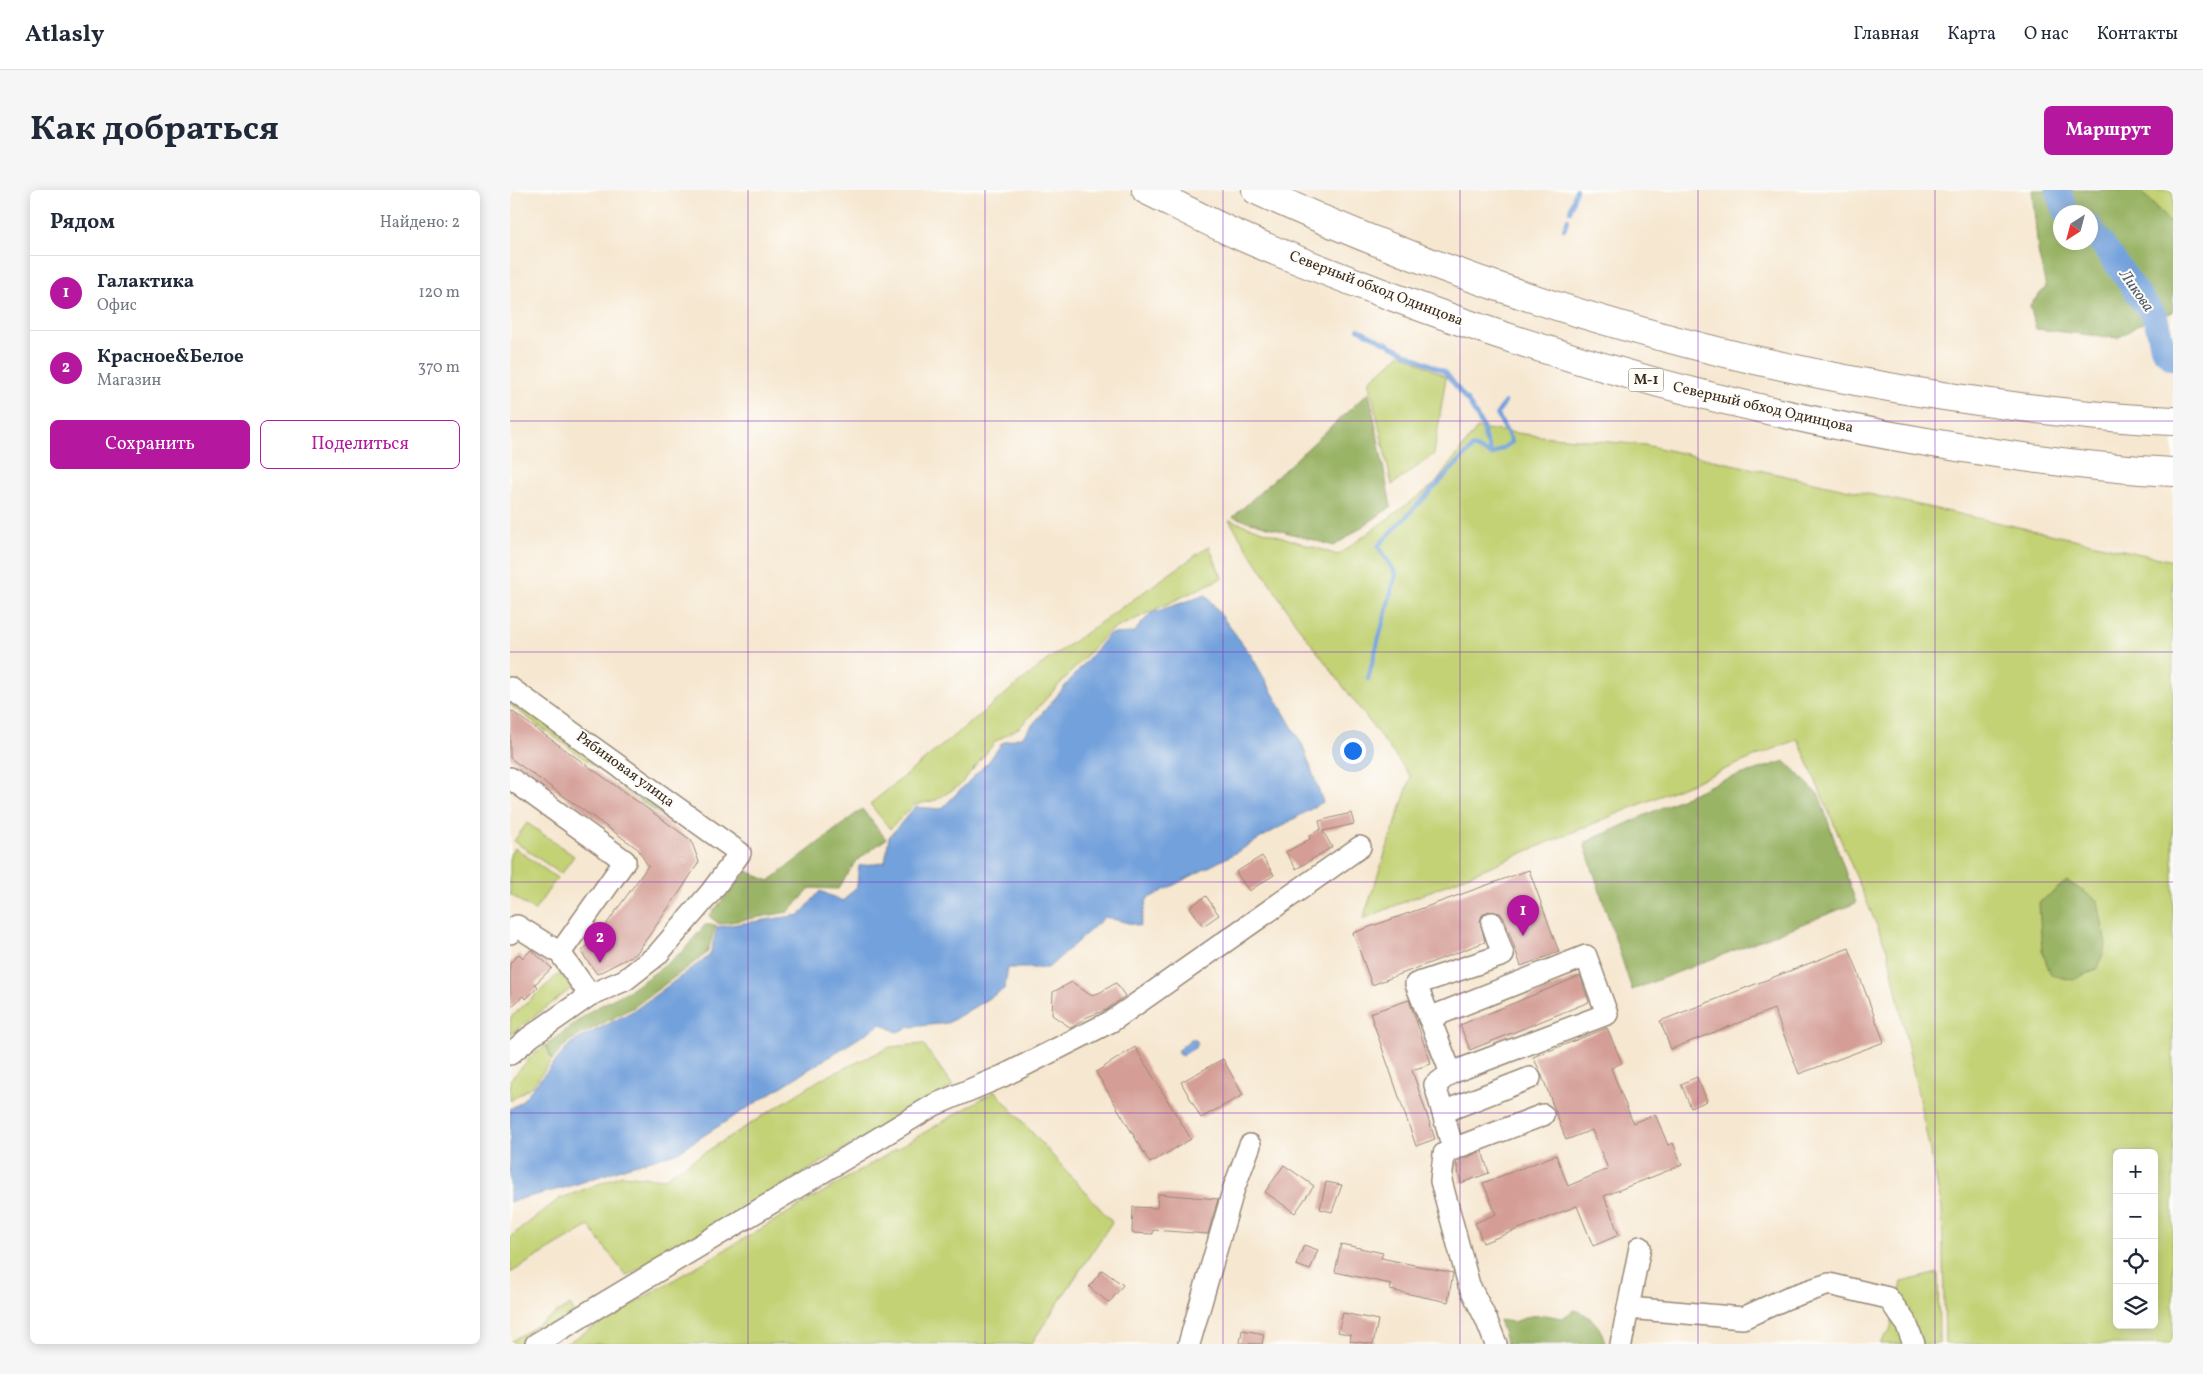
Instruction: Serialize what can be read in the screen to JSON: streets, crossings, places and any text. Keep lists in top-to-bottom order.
{
  "streets": {
    "highway": ["Северный обход Одинцова", "М-1"],
    "street": ["Рябиновая улица"]
  },
  "water": ["Ликова"],
  "north": "bottom left",
  "page": {
    "header": "Atlasly",
    "nav": [
      "Главная",
      "Карта",
      "О нас",
      "Контакты"
    ],
    "title": "Как добраться",
    "buttons": [
      "Маршрут",
      ["Сохранить", "Поделиться"]
    ],
    "heading": ["Рядом", "Найдено: 2"],
    "list": [
      {
        "mark": "1",
        "name": "Галактика",
        "note": "Офис",
        "value": "120 m"
      },
      {
        "mark": "2",
        "name": "Красное&Белое",
        "note": "Магазин",
        "value": "370 m"
      }
    ],
    "pins": ["1", "2"],
    "map_buttons": ["+", "−"]
  }
}
